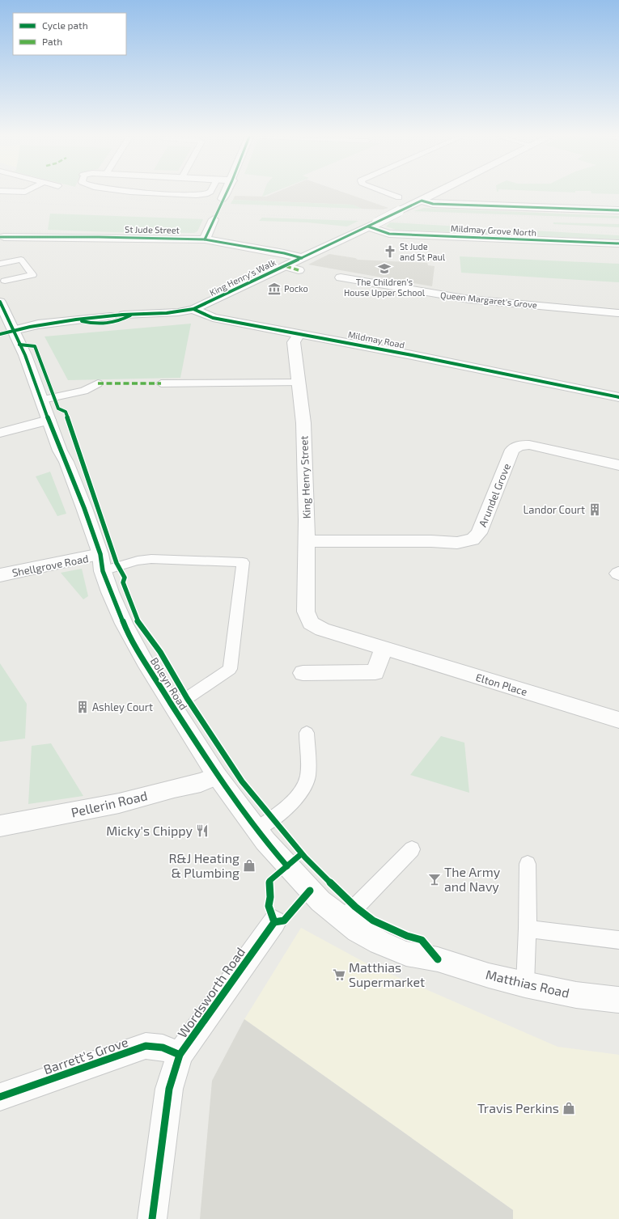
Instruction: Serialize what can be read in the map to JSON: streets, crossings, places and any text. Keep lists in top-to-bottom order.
{
  "streets": {
    "street": [
      "St Jude Street",
      "Mildmay Grove North",
      "King Henry's Walk",
      "Queen Margaret's Grove",
      "Mildmay Road",
      "King Henry Street",
      "Arundel Grove",
      "Shellgrove Road",
      "Boleyn Road",
      "Elton Place",
      "Pellerin Road",
      "Matthias Road",
      "Wordsworth Road",
      "Barrett's Grove"
    ]
  },
  "crossings": [
    ["St Jude Street", "King Henry's Walk"],
    ["Mildmay Grove North", "King Henry's Walk"],
    ["King Henry's Walk", "Mildmay Road"],
    ["Mildmay Road", "King Henry Street"],
    ["King Henry Street", "Arundel Grove"],
    ["King Henry Street", "Elton Place"],
    ["Shellgrove Road", "Boleyn Road"],
    ["Boleyn Road", "Pellerin Road"],
    ["Boleyn Road", "Matthias Road"],
    ["Wordsworth Road", "Barrett's Grove"]
  ],
  "places": {
    "church": ["St Jude and St Paul"],
    "school or university": ["The Children's House Upper School"],
    "museum": ["Pocko"],
    "building": ["Landor Court", "Ashley Court"],
    "restaurant": ["Micky's Chippy"],
    "shop": ["R&J Heating & Plumbing", "Travis Perkins"],
    "bar": ["The Army and Navy"],
    "supermarket": ["Matthias Supermarket"]
  },
  "legend": ["Cycle path", "Path"]
}
